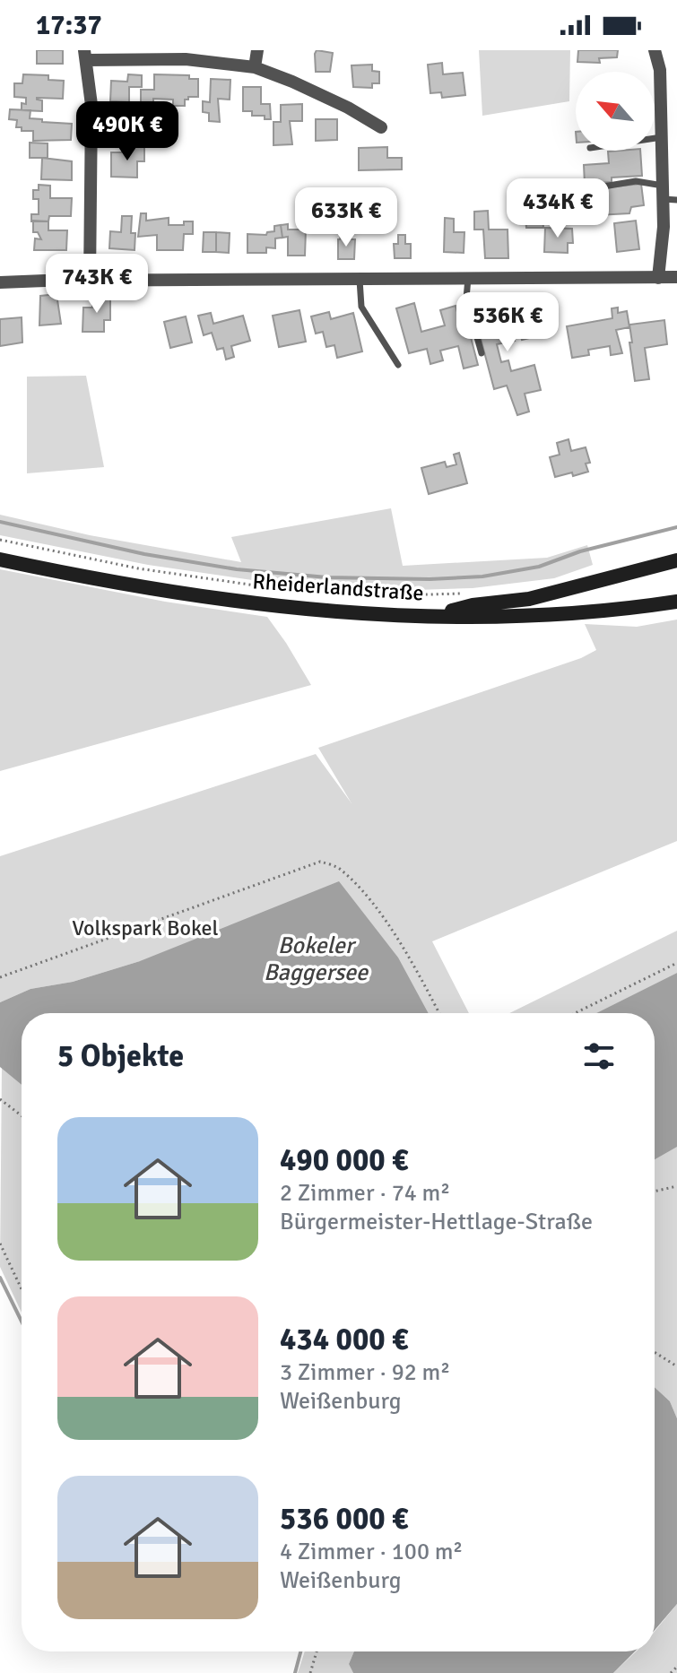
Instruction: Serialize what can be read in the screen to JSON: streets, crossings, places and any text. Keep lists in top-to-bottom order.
{
  "streets": {
    "main road": ["Rheiderlandstraße"]
  },
  "water": ["Bokeler Baggersee"],
  "parks": ["Volkspark Bokel"],
  "north": "top left",
  "page": {
    "status": "17:37",
    "price": [
      "490K €",
      "434K €",
      "633K €",
      "743K €",
      "536K €"
    ],
    "heading": "5 Objekte",
    "list": [
      {
        "name": "490 000 €",
        "note": "2 Zimmer · 74 m² · Bürgermeister-Hettlage-Straße"
      },
      {
        "name": "434 000 €",
        "note": "3 Zimmer · 92 m² · Weißenburg"
      },
      {
        "name": "536 000 €",
        "note": "4 Zimmer · 100 m² · Weißenburg"
      }
    ]
  }
}
